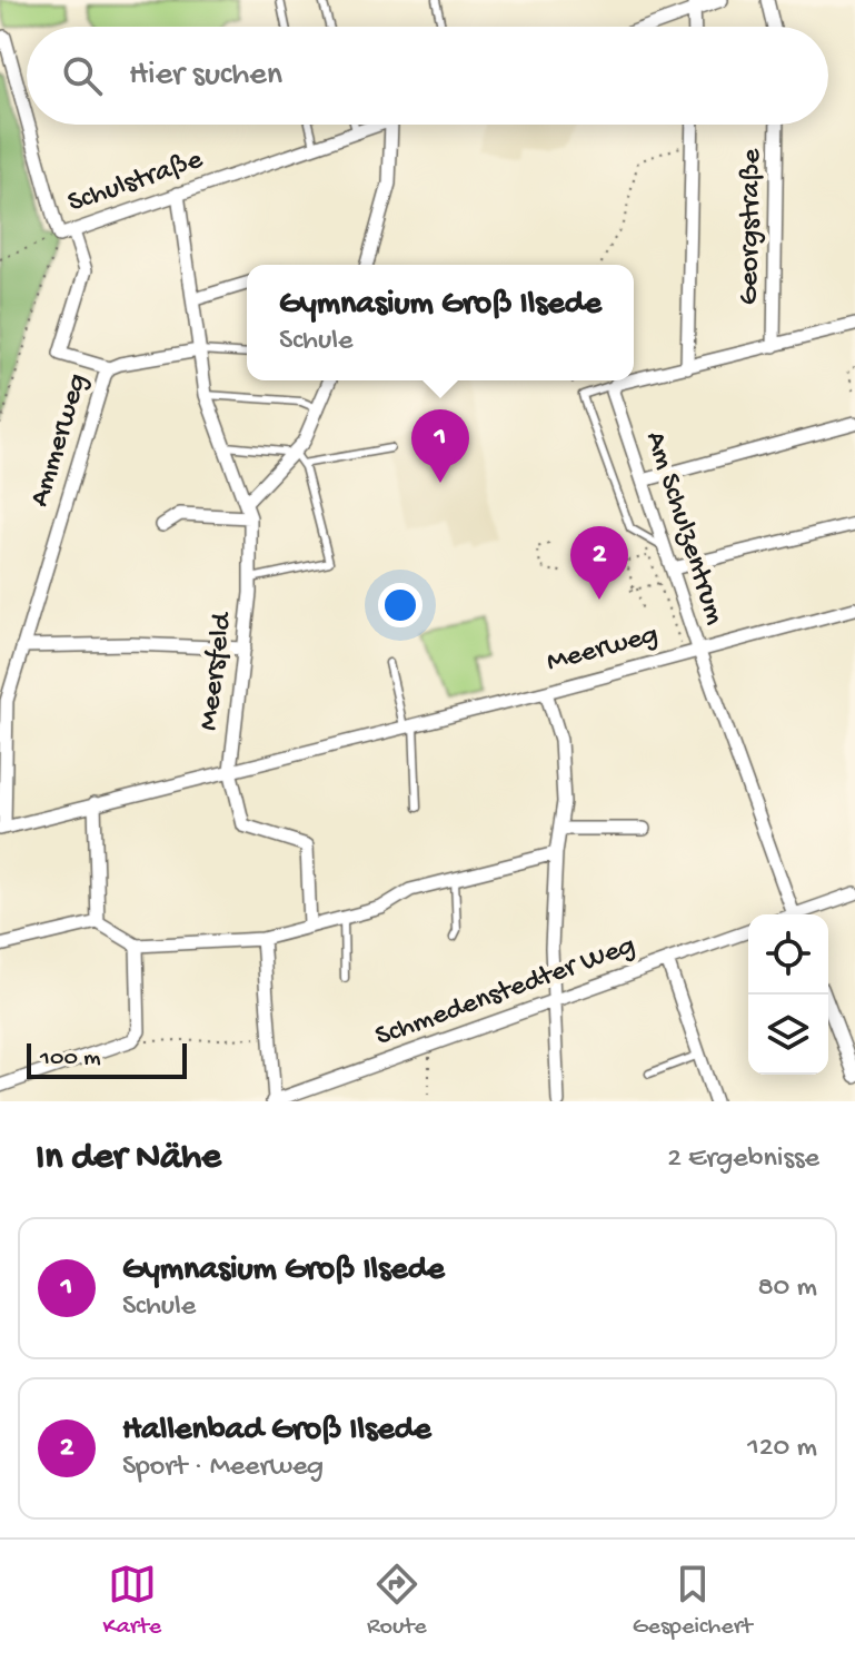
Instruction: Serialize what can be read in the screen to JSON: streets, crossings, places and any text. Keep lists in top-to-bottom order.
{
  "streets": {
    "street": [
      "Schulstraße",
      "Georgstraße",
      "Ammerweg",
      "Am Schulzentrum",
      "Meerweg",
      "Meersfeld",
      "Schmedenstedter Weg"
    ]
  },
  "crossings": [
    ["Schulstraße", "Meersfeld"],
    ["Ammerweg", "Meerweg"],
    ["Ammerweg", "Meersfeld"],
    ["Am Schulzentrum", "Meerweg"],
    ["Meerweg", "Meersfeld"]
  ],
  "scale_bar": "100 m",
  "page": {
    "search": "Hier suchen",
    "popup": ["Gymnasium Groß Ilsede", "Schule"],
    "pins": ["1", "2"],
    "scale": "100 m",
    "heading": ["In der Nähe", "2 Ergebnisse"],
    "list": [
      {
        "mark": "1",
        "name": "Gymnasium Groß Ilsede",
        "note": "Schule",
        "value": "80 m"
      },
      {
        "mark": "2",
        "name": "Hallenbad Groß Ilsede",
        "note": "Sport · Meerweg",
        "value": "120 m"
      }
    ],
    "nav": ["Karte", "Route", "Gespeichert"]
  }
}
